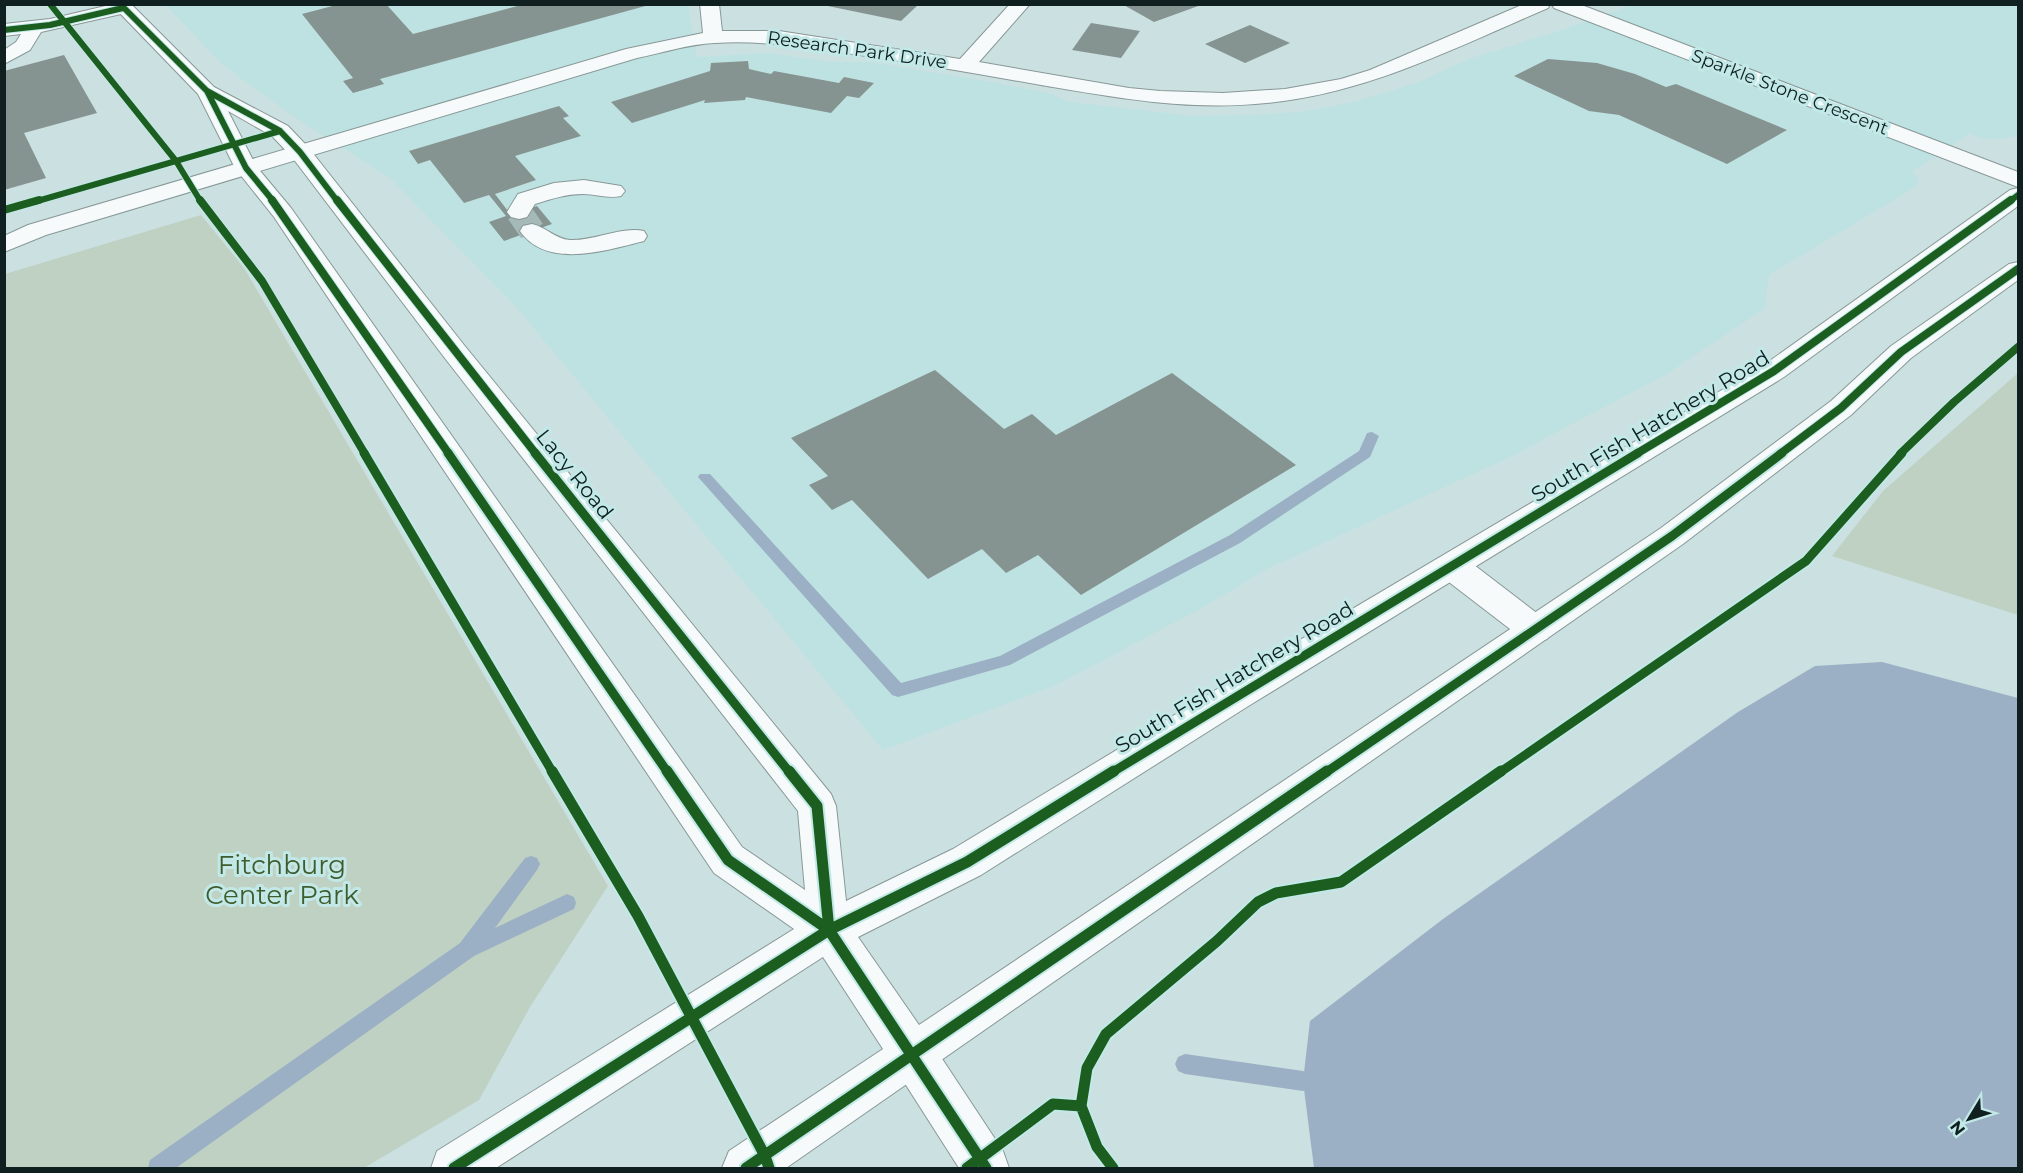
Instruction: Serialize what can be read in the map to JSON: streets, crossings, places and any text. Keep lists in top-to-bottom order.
{
  "streets": {
    "main road": [
      "Research Park Drive",
      "Sparkle Stone Crescent",
      "South Fish Hatchery Road",
      "Lacy Road"
    ]
  },
  "crossings": [
    ["Research Park Drive", "Lacy Road"],
    ["South Fish Hatchery Road", "Lacy Road"]
  ],
  "parks": ["Fitchburg Center Park"],
  "north": "bottom left"
}
